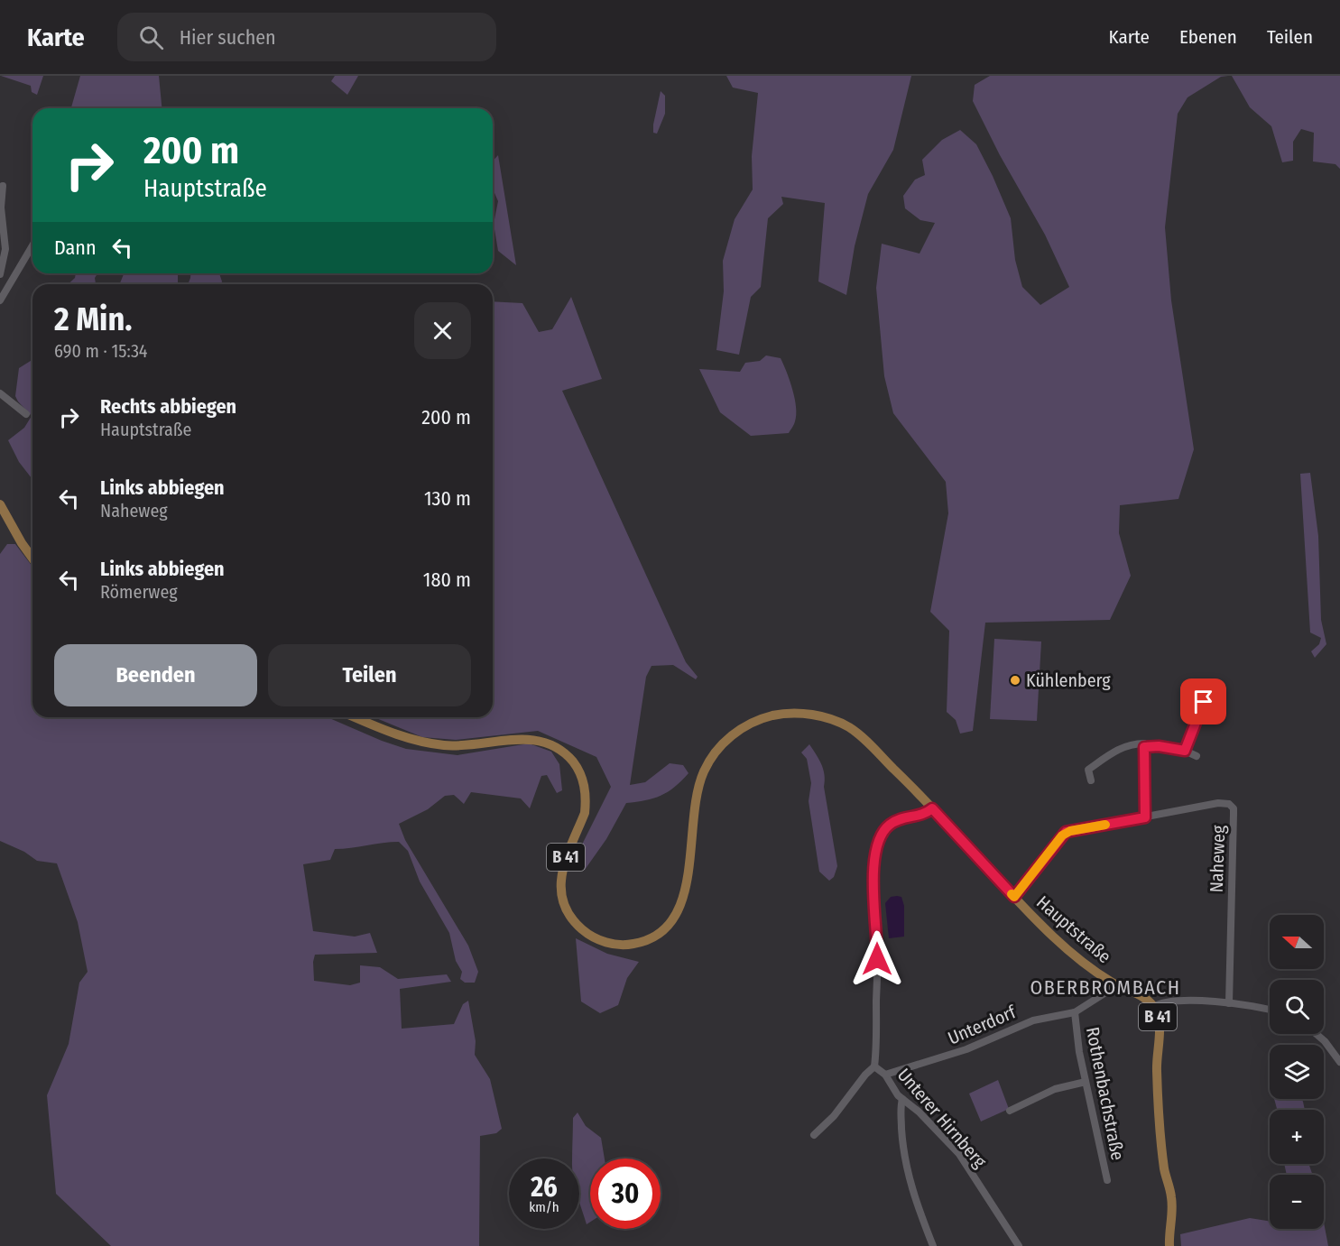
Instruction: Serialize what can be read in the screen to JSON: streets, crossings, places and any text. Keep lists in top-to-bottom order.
{
  "streets": {
    "main road": ["B 41", "Hauptstraße"],
    "street": [
      "Naheweg",
      "Unterdorf",
      "Rothenbachstraße",
      "Unterer Hirnberg"
    ]
  },
  "crossings": [
    ["B 41", "Hauptstraße"],
    ["Naheweg", "Hauptstraße"],
    ["Hauptstraße", "Unterdorf"],
    ["Unterdorf", "Rothenbachstraße"],
    ["Unterdorf", "Unterer Hirnberg"]
  ],
  "districts": ["OBERBROMBACH"],
  "places": ["Kühlenberg"],
  "north": "left",
  "page": {
    "header": "Karte",
    "search": "Hier suchen",
    "nav": ["Karte", "Ebenen", "Teilen"],
    "turn": ["200 m", "Hauptstraße"],
    "then": "Dann",
    "heading": ["2 Min.", "690 m · 15:34"],
    "list": [
      {
        "name": "Rechts abbiegen",
        "note": "Hauptstraße",
        "value": "200 m"
      },
      {
        "name": "Links abbiegen",
        "note": "Naheweg",
        "value": "130 m"
      },
      {
        "name": "Links abbiegen",
        "note": "Römerweg",
        "value": "180 m"
      }
    ],
    "buttons": ["Beenden", "Teilen"],
    "map_buttons": ["+", "−"],
    "speed": "26 km/h",
    "limit": "30"
  }
}
